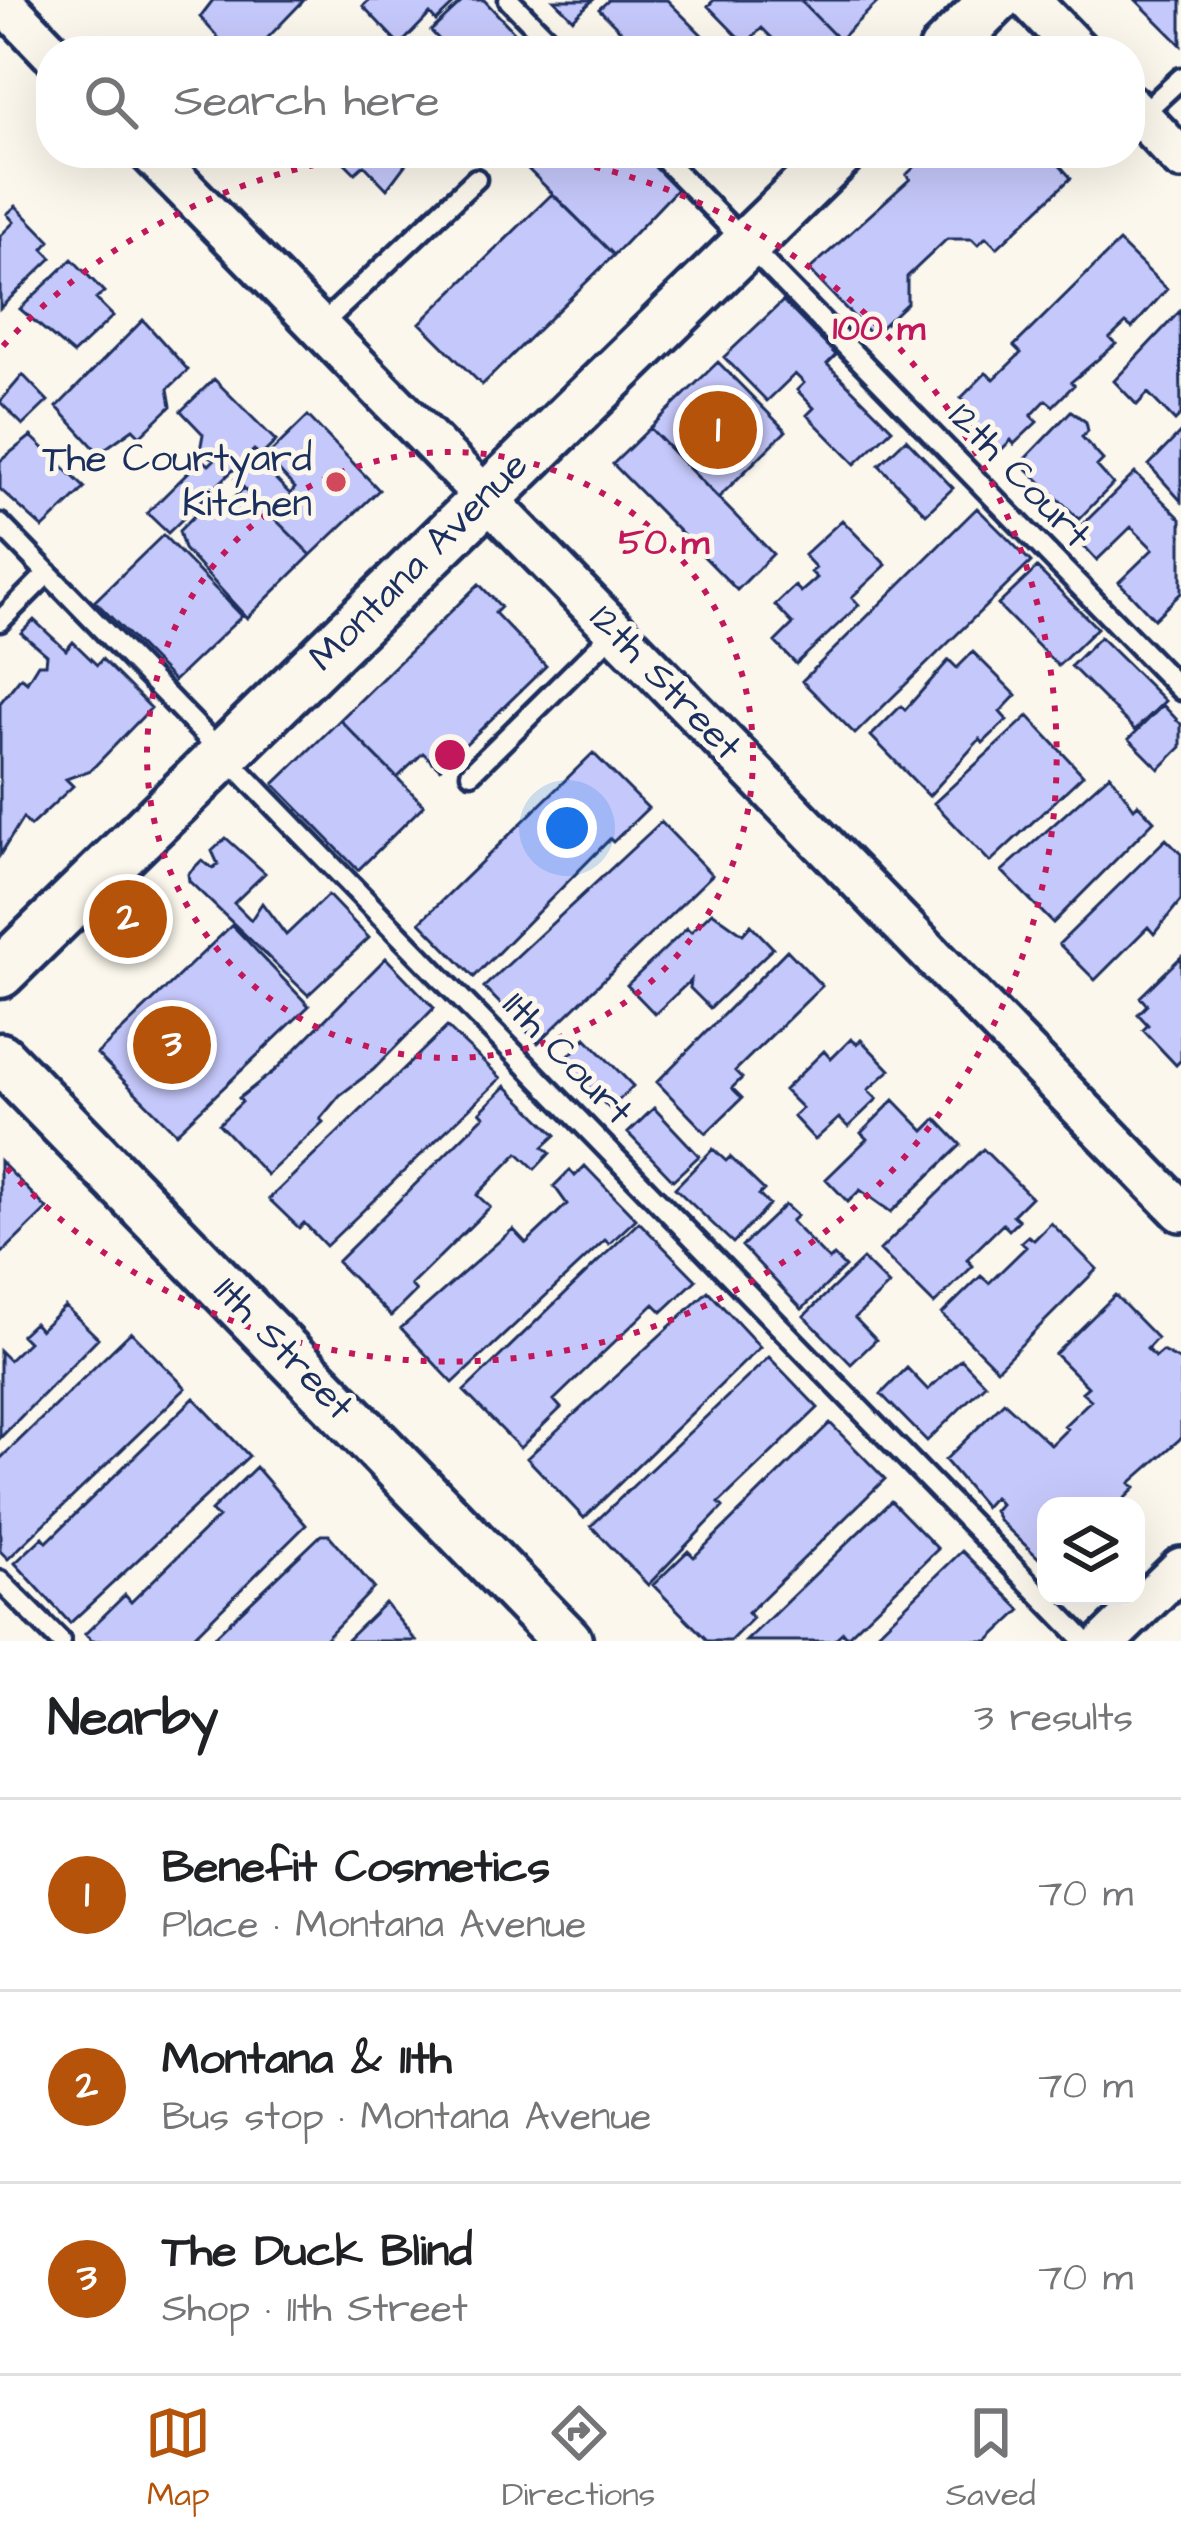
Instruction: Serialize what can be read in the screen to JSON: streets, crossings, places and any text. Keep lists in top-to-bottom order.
{
  "streets": {
    "street": ["Montana Avenue", "12th Street", "11th Street"],
    "lane": ["12th Court", "11th Court"]
  },
  "crossings": [
    ["12th Court", "Montana Avenue"],
    ["Montana Avenue", "12th Street"],
    ["Montana Avenue", "11th Court"]
  ],
  "places": ["The Courtyard Kitchen"],
  "page": {
    "search": "Search here",
    "pins": ["1", "2", "3"],
    "heading": ["Nearby", "3 results"],
    "list": [
      {
        "mark": "1",
        "name": "Benefit Cosmetics",
        "note": "Place · Montana Avenue",
        "value": "70 m"
      },
      {
        "mark": "2",
        "name": "Montana & 11th",
        "note": "Bus stop · Montana Avenue",
        "value": "70 m"
      },
      {
        "mark": "3",
        "name": "The Duck Blind",
        "note": "Shop · 11th Street",
        "value": "70 m"
      }
    ],
    "nav": ["Map", "Directions", "Saved"]
  },
  "rings": ["100 m", "50 m"]
}
